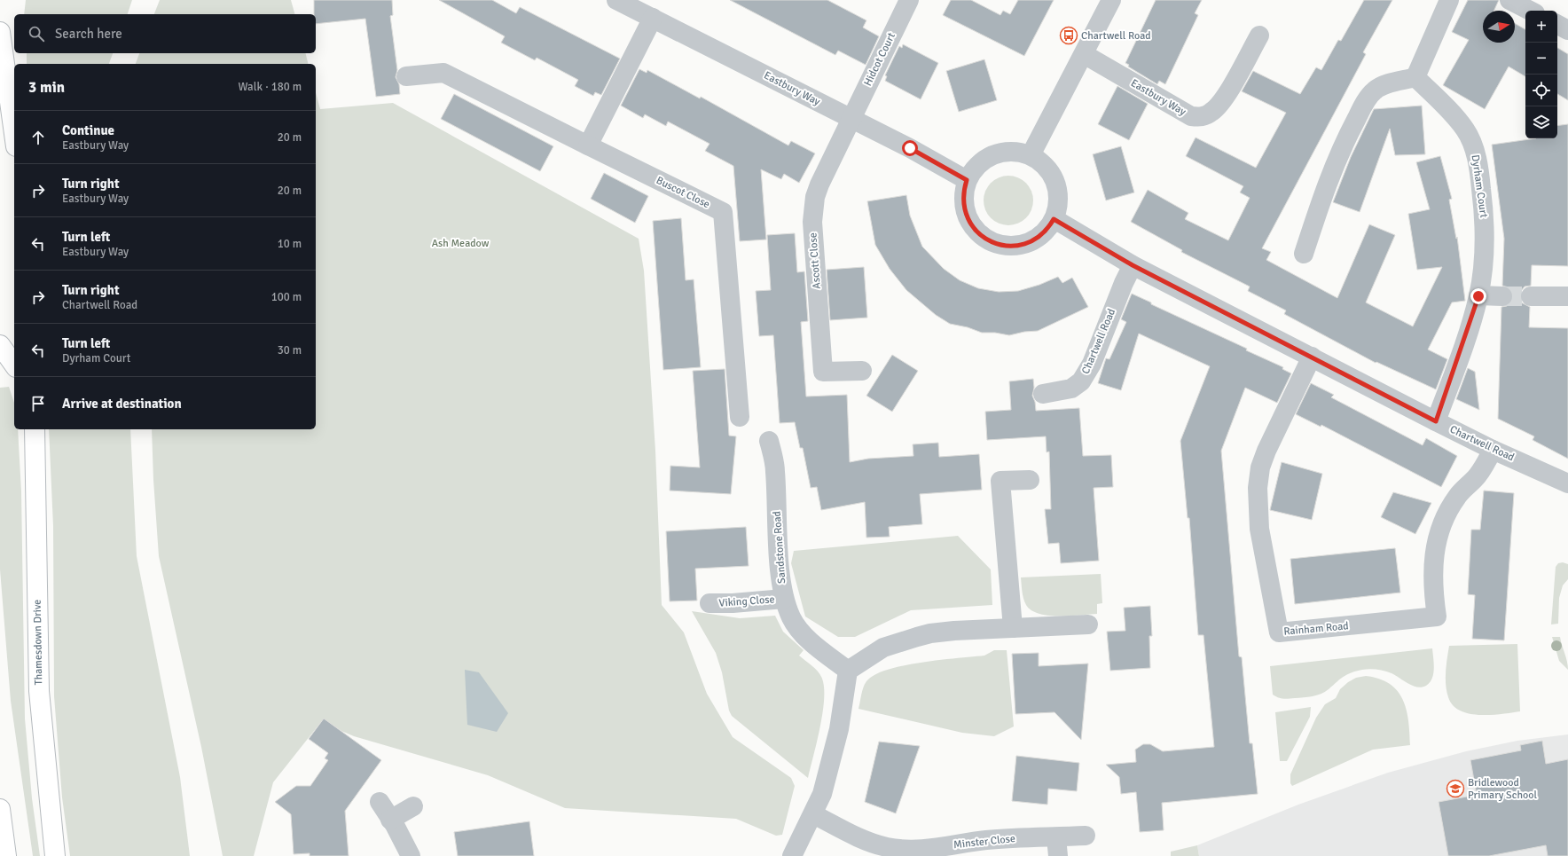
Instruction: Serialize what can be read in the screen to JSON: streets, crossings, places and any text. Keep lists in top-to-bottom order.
{
  "streets": {
    "main road": ["Thamesdown Drive"],
    "street": [
      "Hidcot Court",
      "Eastbury Way",
      "Dyrham Court",
      "Buscot Close",
      "Ascott Close",
      "Chartwell Road",
      "Sandstone Road",
      "Viking Close",
      "Rainham Road",
      "Minster Close"
    ]
  },
  "crossings": [
    ["Hidcot Court", "Eastbury Way"],
    ["Hidcot Court", "Ascott Close"],
    ["Eastbury Way", "Ascott Close"],
    ["Eastbury Way", "Chartwell Road"],
    ["Dyrham Court", "Chartwell Road"],
    ["Chartwell Road", "Rainham Road"],
    ["Sandstone Road", "Viking Close"]
  ],
  "parks": ["Ash Meadow"],
  "places": {
    "bus stop": ["Chartwell Road"],
    "school or university": ["Bridlewood Primary School"]
  },
  "north": "right",
  "page": {
    "map_buttons": ["+", "−"],
    "search": "Search here",
    "heading": ["3 min", "Walk · 180 m"],
    "list": [
      ["Continue", "Eastbury Way", "20 m"],
      ["Turn right", "Eastbury Way", "20 m"],
      ["Turn left", "Eastbury Way", "10 m"],
      ["Turn right", "Chartwell Road", "100 m"],
      ["Turn left", "Dyrham Court", "30 m"],
      "Arrive at destination"
    ]
  }
}
